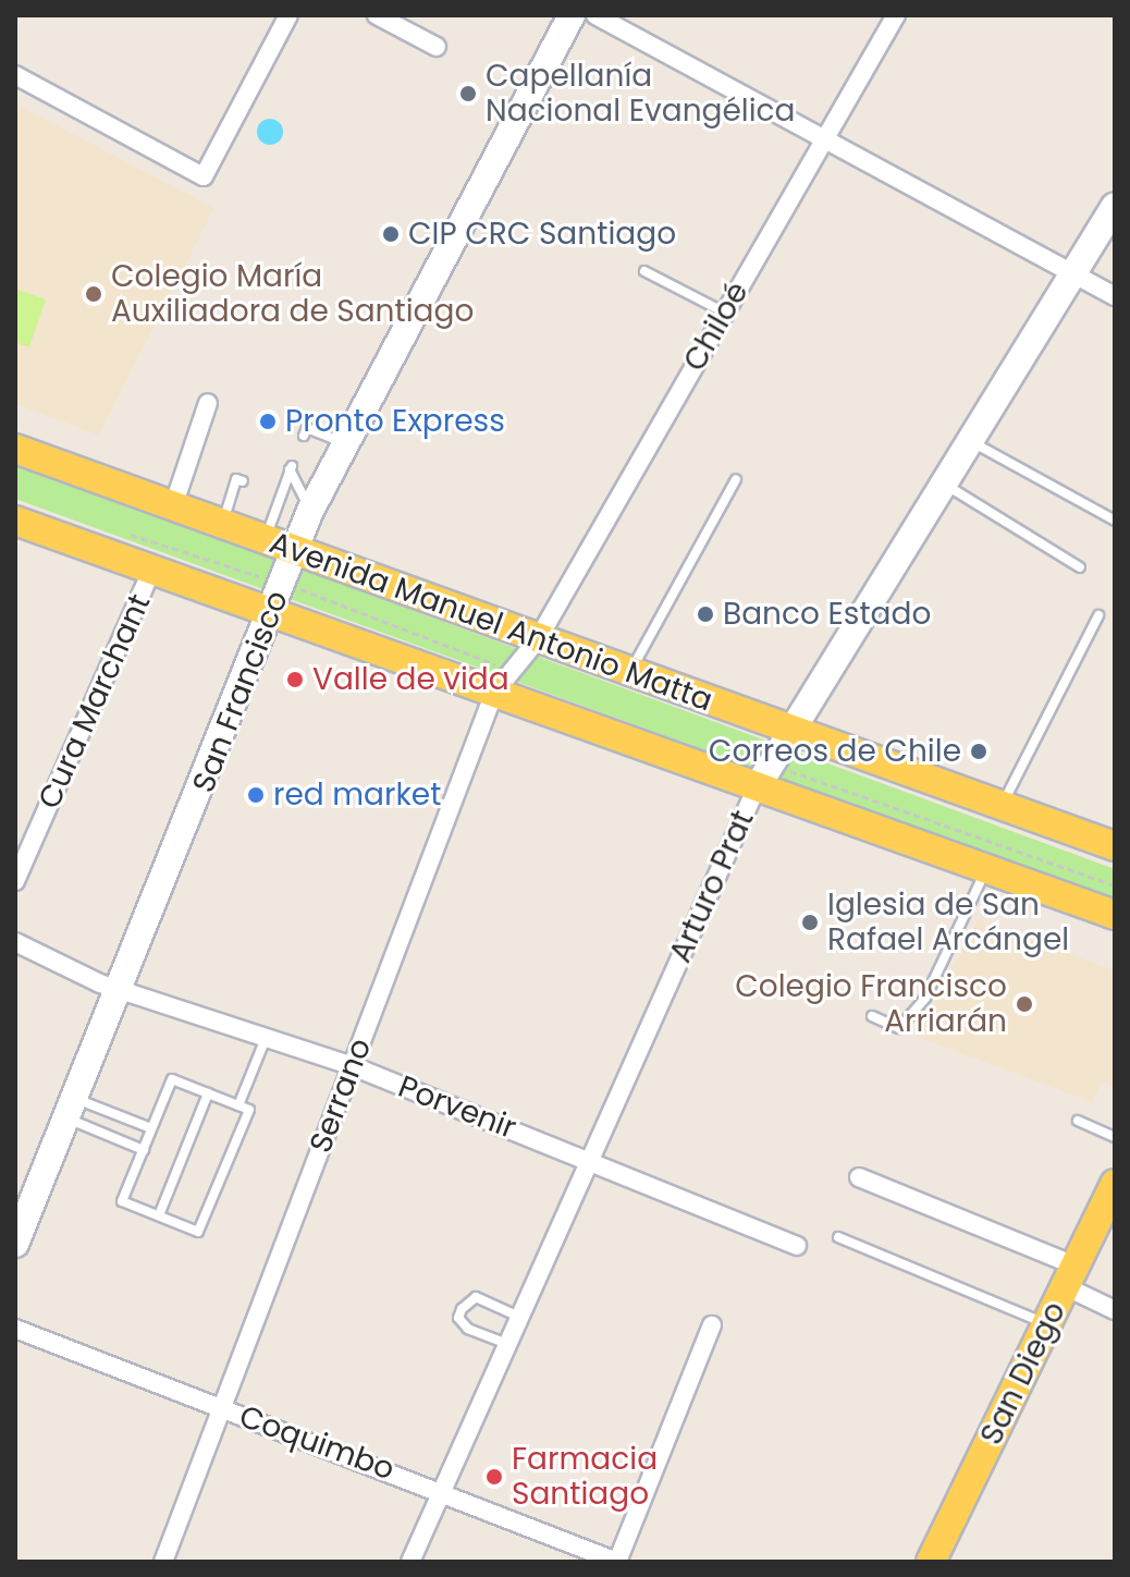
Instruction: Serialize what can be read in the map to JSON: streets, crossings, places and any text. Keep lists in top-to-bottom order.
{
  "streets": {
    "main road": [
      "Avenida Manuel Antonio Matta",
      "San Francisco",
      "Arturo Prat",
      "San Diego"
    ],
    "street": [
      "Chiloé",
      "Cura Marchant",
      "Serrano",
      "Porvenir",
      "Coquimbo"
    ]
  },
  "crossings": [
    ["Chiloé", "Avenida Manuel Antonio Matta"],
    ["Chiloé", "Serrano"],
    ["Avenida Manuel Antonio Matta", "San Francisco"],
    ["Avenida Manuel Antonio Matta", "Arturo Prat"],
    ["Avenida Manuel Antonio Matta", "Serrano"],
    ["San Francisco", "Porvenir"],
    ["Arturo Prat", "Porvenir"],
    ["Arturo Prat", "Coquimbo"],
    ["Serrano", "Porvenir"],
    ["Serrano", "Coquimbo"]
  ],
  "places": [
    "Capellanía Nacional Evangélica",
    "CIP CRC Santiago",
    "Colegio María Auxiliadora de Santiago",
    "Pronto Express",
    "Banco Estado",
    "Valle de vida",
    "Correos de Chile",
    "red market",
    "Iglesia de San Rafael Arcángel",
    "Colegio Francisco Arriarán",
    "Farmacia Santiago"
  ]
}
